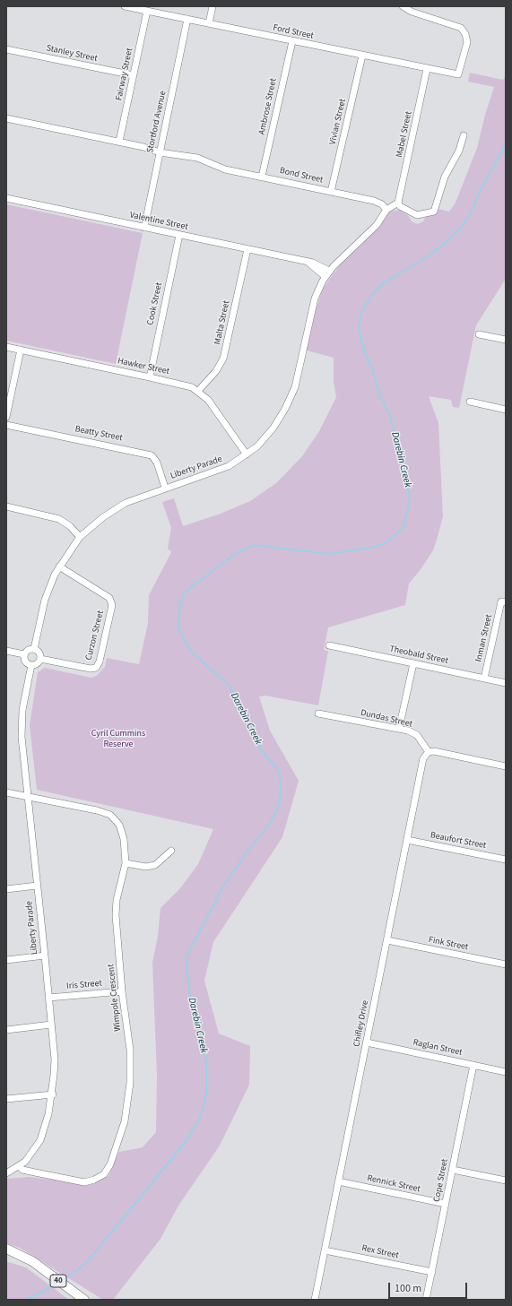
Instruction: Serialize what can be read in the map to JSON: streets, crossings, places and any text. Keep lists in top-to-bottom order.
{
  "streets": {
    "highway": ["40"],
    "street": [
      "Ford Street",
      "Stanley Street",
      "Fairway Street",
      "Ambrose Street",
      "Stortford Avenue",
      "Vivian Street",
      "Mabel Street",
      "Bond Street",
      "Valentine Street",
      "Cook Street",
      "Malta Street",
      "Hawker Street",
      "Beatty Street",
      "Liberty Parade",
      "Curzon Street",
      "Inman Street",
      "Theobald Street",
      "Dundas Street",
      "Beaufort Street",
      "Fink Street",
      "Iris Street",
      "Wimpole Crescent",
      "Chifley Drive",
      "Raglan Street",
      "Cope Street",
      "Rennick Street",
      "Rex Street"
    ]
  },
  "crossings": [
    ["Ford Street", "Fairway Street"],
    ["Ford Street", "Ambrose Street"],
    ["Ford Street", "Stortford Avenue"],
    ["Ford Street", "Vivian Street"],
    ["Ford Street", "Mabel Street"],
    ["Stanley Street", "Fairway Street"],
    ["Fairway Street", "Bond Street"],
    ["Ambrose Street", "Bond Street"],
    ["Stortford Avenue", "Bond Street"],
    ["Stortford Avenue", "Valentine Street"],
    ["Vivian Street", "Bond Street"],
    ["Bond Street", "Liberty Parade"],
    ["Valentine Street", "Cook Street"],
    ["Valentine Street", "Malta Street"],
    ["Valentine Street", "Liberty Parade"],
    ["Cook Street", "Hawker Street"],
    ["Malta Street", "Hawker Street"],
    ["Hawker Street", "Liberty Parade"],
    ["Beatty Street", "Liberty Parade"],
    ["Liberty Parade", "Curzon Street"],
    ["Liberty Parade", "Iris Street"],
    ["Liberty Parade", "Wimpole Crescent"],
    ["Inman Street", "Theobald Street"],
    ["Dundas Street", "Chifley Drive"],
    ["Beaufort Street", "Chifley Drive"],
    ["Fink Street", "Chifley Drive"],
    ["Iris Street", "Wimpole Crescent"],
    ["Chifley Drive", "Raglan Street"],
    ["Chifley Drive", "Rennick Street"],
    ["Chifley Drive", "Rex Street"],
    ["Raglan Street", "Cope Street"],
    ["Cope Street", "Rennick Street"],
    ["Cope Street", "Rex Street"]
  ],
  "water": ["Darebin Creek"],
  "parks": ["Cyril Cummins Reserve"],
  "scale_bar": "100 m"
}
